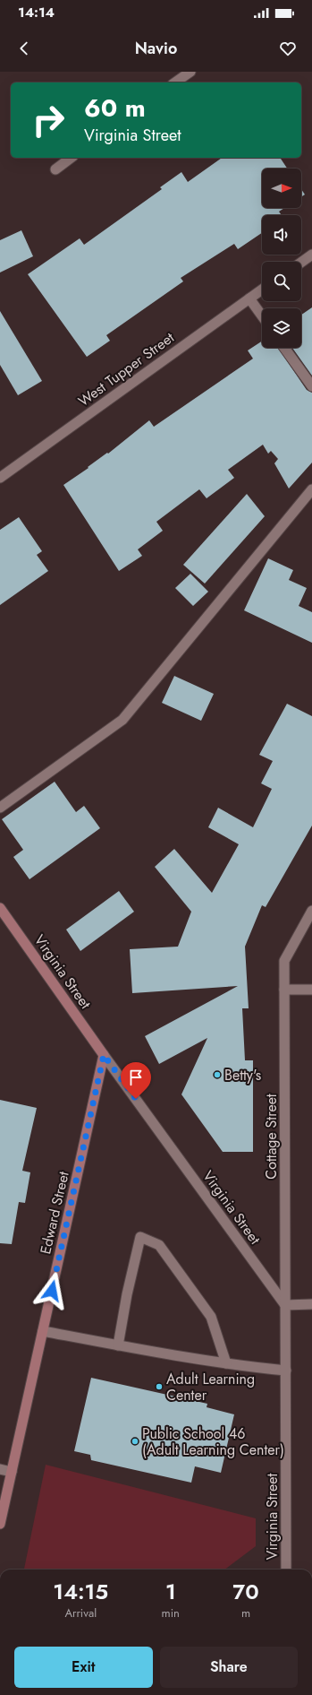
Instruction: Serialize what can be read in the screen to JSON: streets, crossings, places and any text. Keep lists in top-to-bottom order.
{
  "streets": {
    "main road": ["Virginia Street", "Edward Street"],
    "street": ["West Tupper Street", "Cottage Street"]
  },
  "crossings": [
    ["Virginia Street", "Cottage Street"],
    ["Virginia Street", "Edward Street"]
  ],
  "places": ["Betty's", "Adult Learning Center", "Public School 46 (Adult Learning Center)"],
  "north": "right",
  "page": {
    "status": "14:14",
    "header": "Navio",
    "turn": ["60 m", "Virginia Street"],
    "eta": [
      "14:15",
      "Arrival",
      "1",
      "min",
      "70",
      "m"
    ],
    "buttons": ["Exit", "Share"]
  }
}
